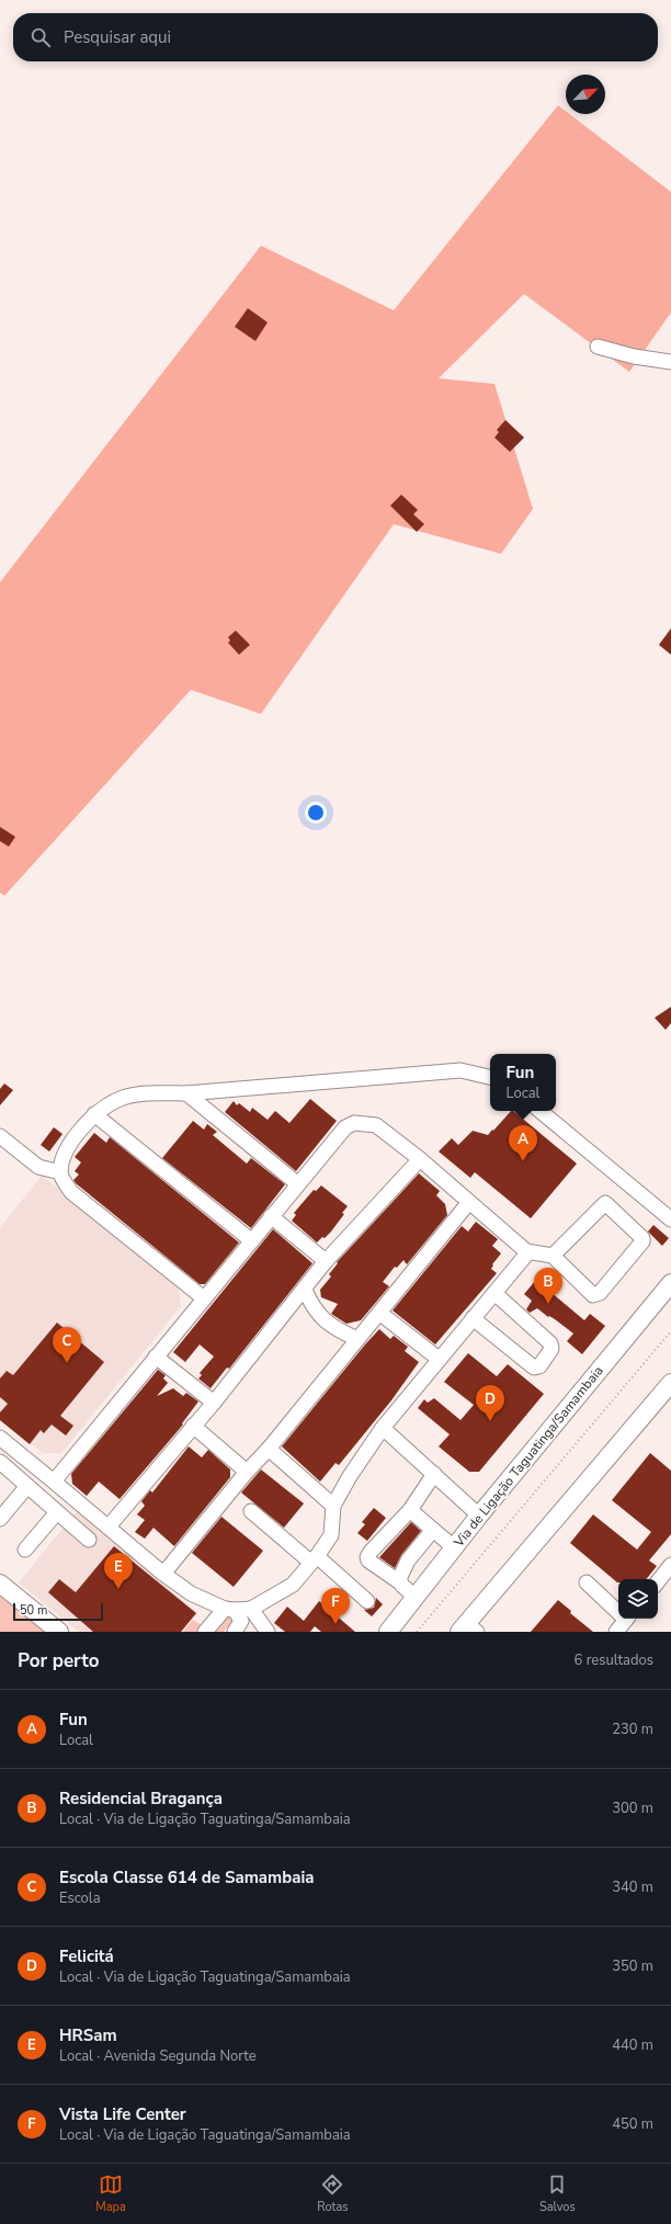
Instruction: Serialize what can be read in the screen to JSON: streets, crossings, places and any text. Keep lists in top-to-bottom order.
{
  "streets": {
    "main road": ["Via de Ligação Taguatinga/Samambaia"]
  },
  "scale_bar": "50 m",
  "north": "top right",
  "page": {
    "search": "Pesquisar aqui",
    "popup": ["Fun", "Local"],
    "pins": [
      "A",
      "B",
      "C",
      "D",
      "E",
      "F"
    ],
    "scale": "50 m",
    "heading": ["Por perto", "6 resultados"],
    "list": [
      {
        "mark": "A",
        "name": "Fun",
        "note": "Local",
        "value": "230 m"
      },
      {
        "mark": "B",
        "name": "Residencial Bragança",
        "note": "Local · Via de Ligação Taguatinga/Samambaia",
        "value": "300 m"
      },
      {
        "mark": "C",
        "name": "Escola Classe 614 de Samambaia",
        "note": "Escola",
        "value": "340 m"
      },
      {
        "mark": "D",
        "name": "Felicitá",
        "note": "Local · Via de Ligação Taguatinga/Samambaia",
        "value": "350 m"
      },
      {
        "mark": "E",
        "name": "HRSam",
        "note": "Local · Avenida Segunda Norte",
        "value": "440 m"
      },
      {
        "mark": "F",
        "name": "Vista Life Center",
        "note": "Local · Via de Ligação Taguatinga/Samambaia",
        "value": "450 m"
      }
    ],
    "nav": ["Mapa", "Rotas", "Salvos"]
  }
}
